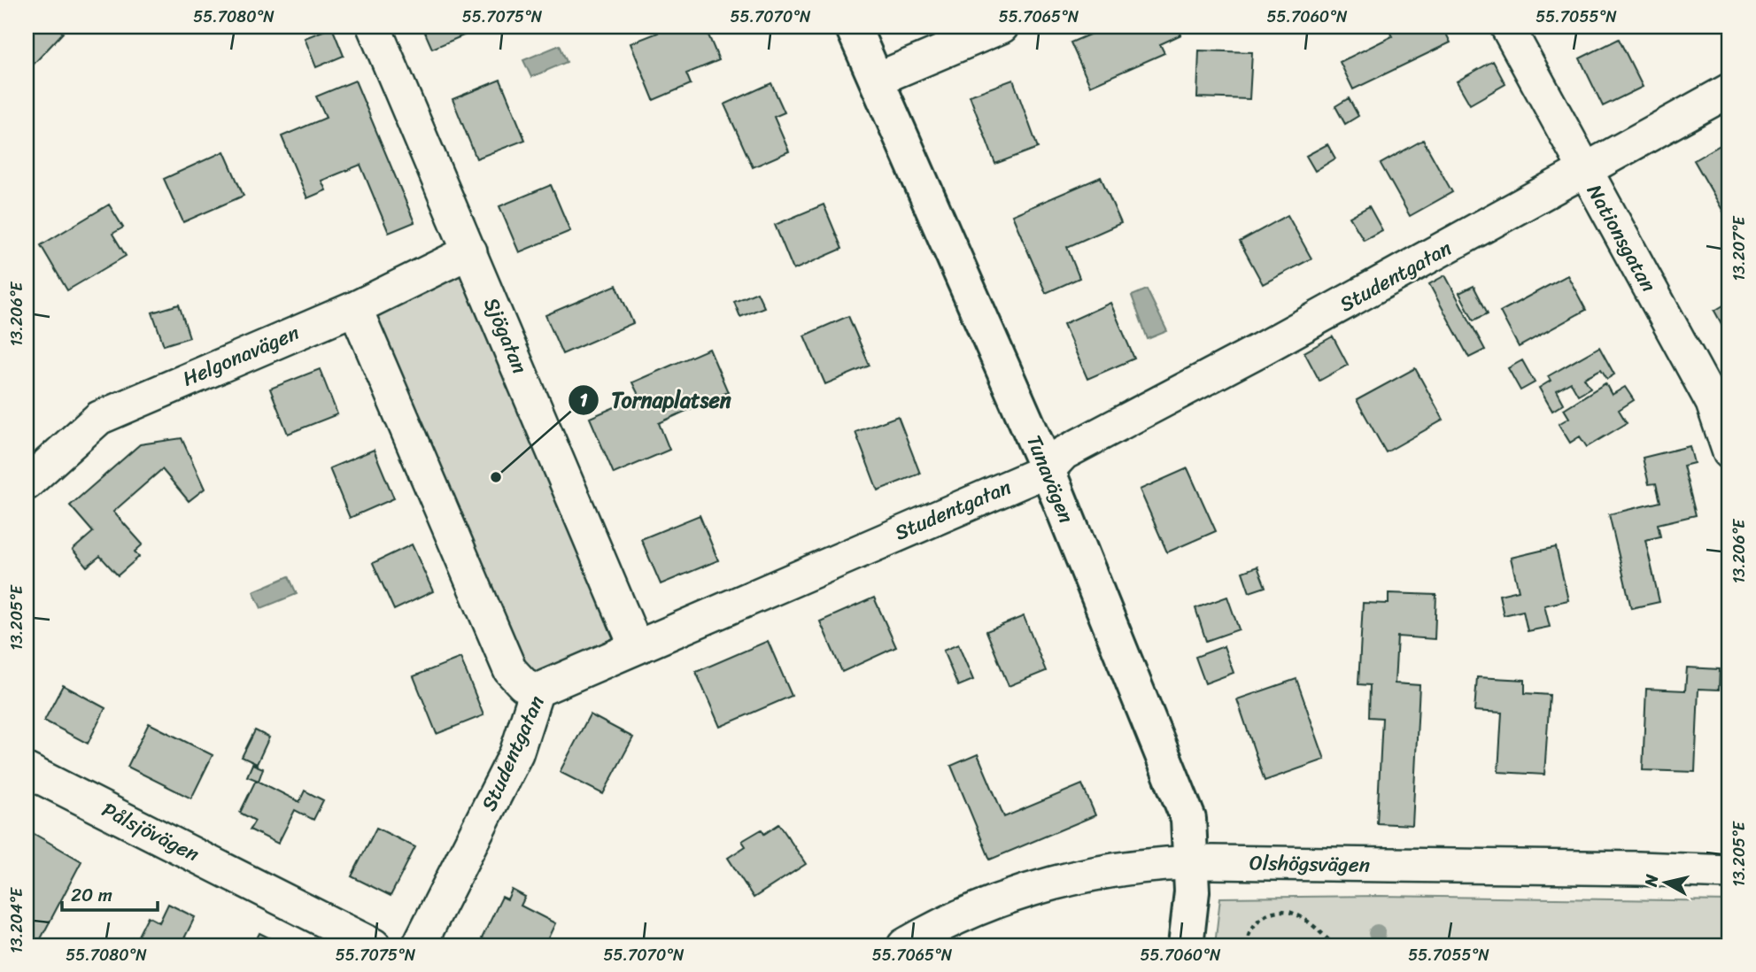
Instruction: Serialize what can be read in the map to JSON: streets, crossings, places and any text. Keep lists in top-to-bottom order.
{
  "streets": {
    "street": [
      "Nationsgatan",
      "Studentgatan",
      "Sjögatan",
      "Helgonavägen",
      "Tunavägen",
      "Pålsjövägen",
      "Olshögsvägen"
    ]
  },
  "crossings": [
    ["Nationsgatan", "Studentgatan"],
    ["Studentgatan", "Sjögatan"],
    ["Studentgatan", "Tunavägen"],
    ["Sjögatan", "Helgonavägen"],
    ["Tunavägen", "Olshögsvägen"]
  ],
  "places": ["Tornaplatsen"],
  "scale_bar": "20 m",
  "north": "left",
  "coordinates": [
    "55.7080°N",
    "55.7075°N",
    "55.7070°N",
    "55.7065°N",
    "55.7060°N",
    "55.7055°N",
    "13.207°E",
    "13.206°E",
    "13.205°E",
    "13.204°E"
  ]
}
